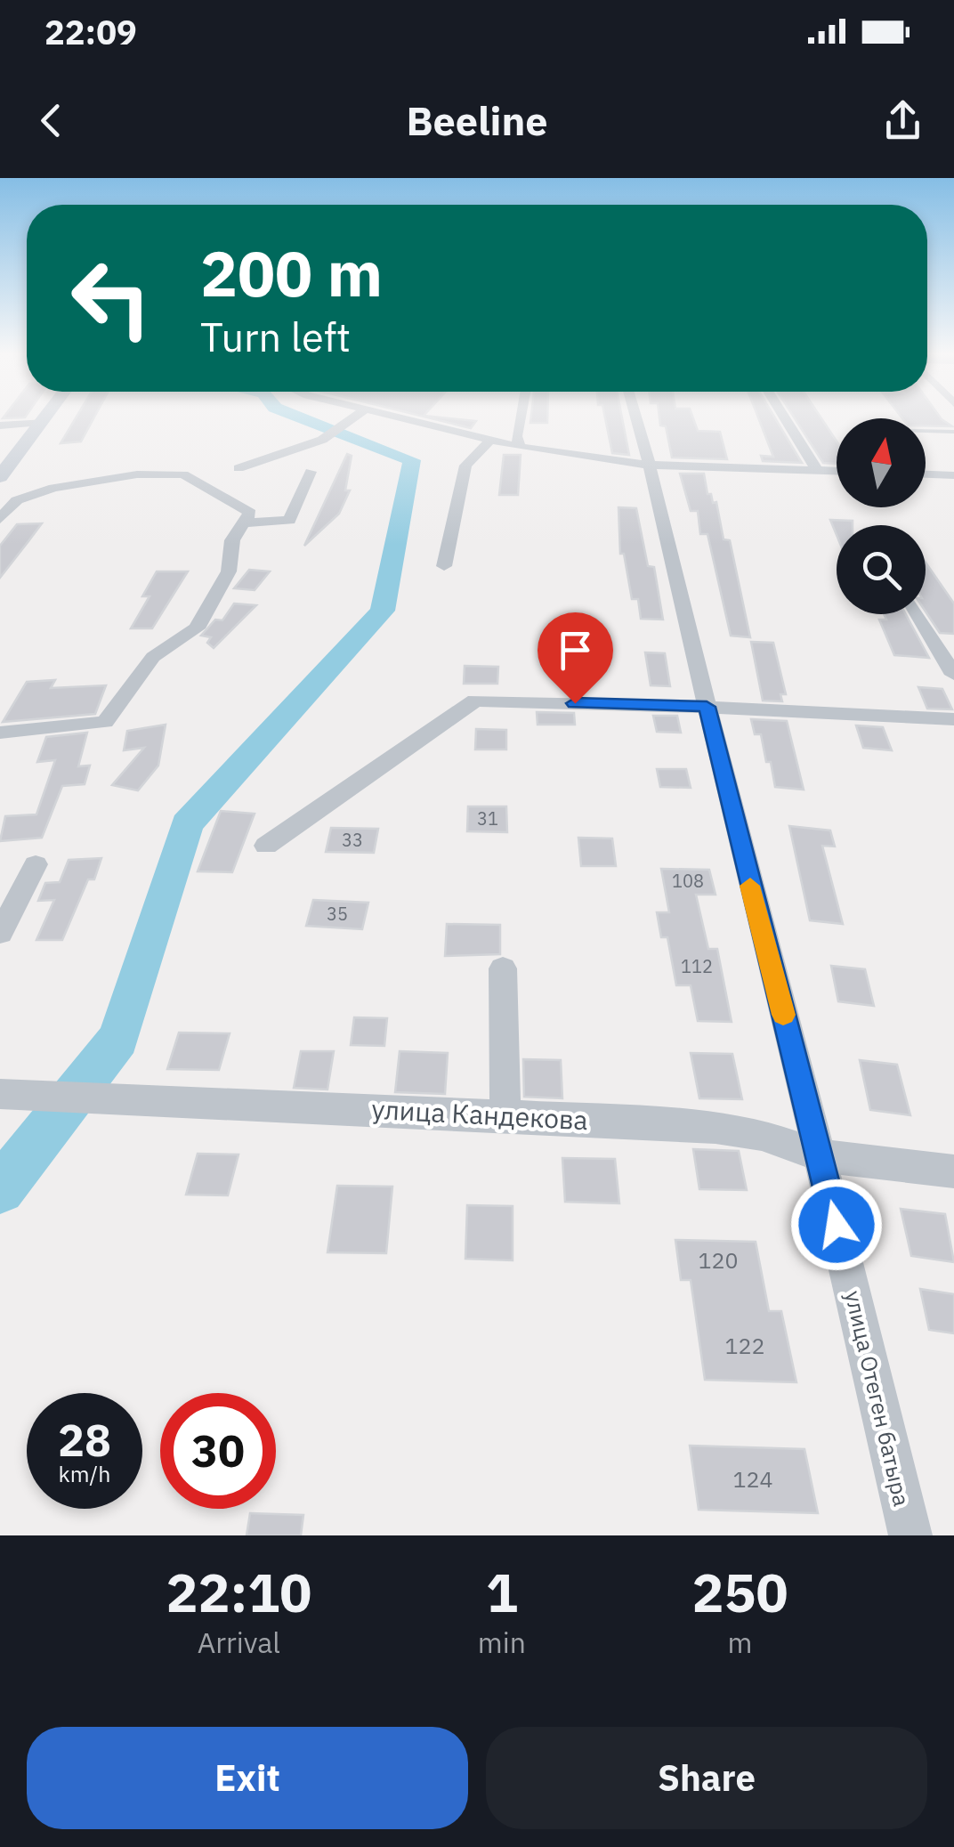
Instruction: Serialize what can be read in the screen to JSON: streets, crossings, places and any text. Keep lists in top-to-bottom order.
{
  "streets": {
    "street": ["улица Кандекова", "улица Отеген батыра"]
  },
  "crossings": [
    ["улица Кандекова", "улица Отеген батыра"]
  ],
  "house_numbers": [
    "31",
    "33",
    "108",
    "35",
    "112",
    "120",
    "122",
    "124"
  ],
  "north": "top",
  "page": {
    "status": "22:09",
    "header": "Beeline",
    "turn": ["200 m", "Turn left"],
    "speed": "28 km/h",
    "limit": "30",
    "eta": [
      "22:10",
      "Arrival",
      "1",
      "min",
      "250",
      "m"
    ],
    "buttons": ["Exit", "Share"]
  }
}
